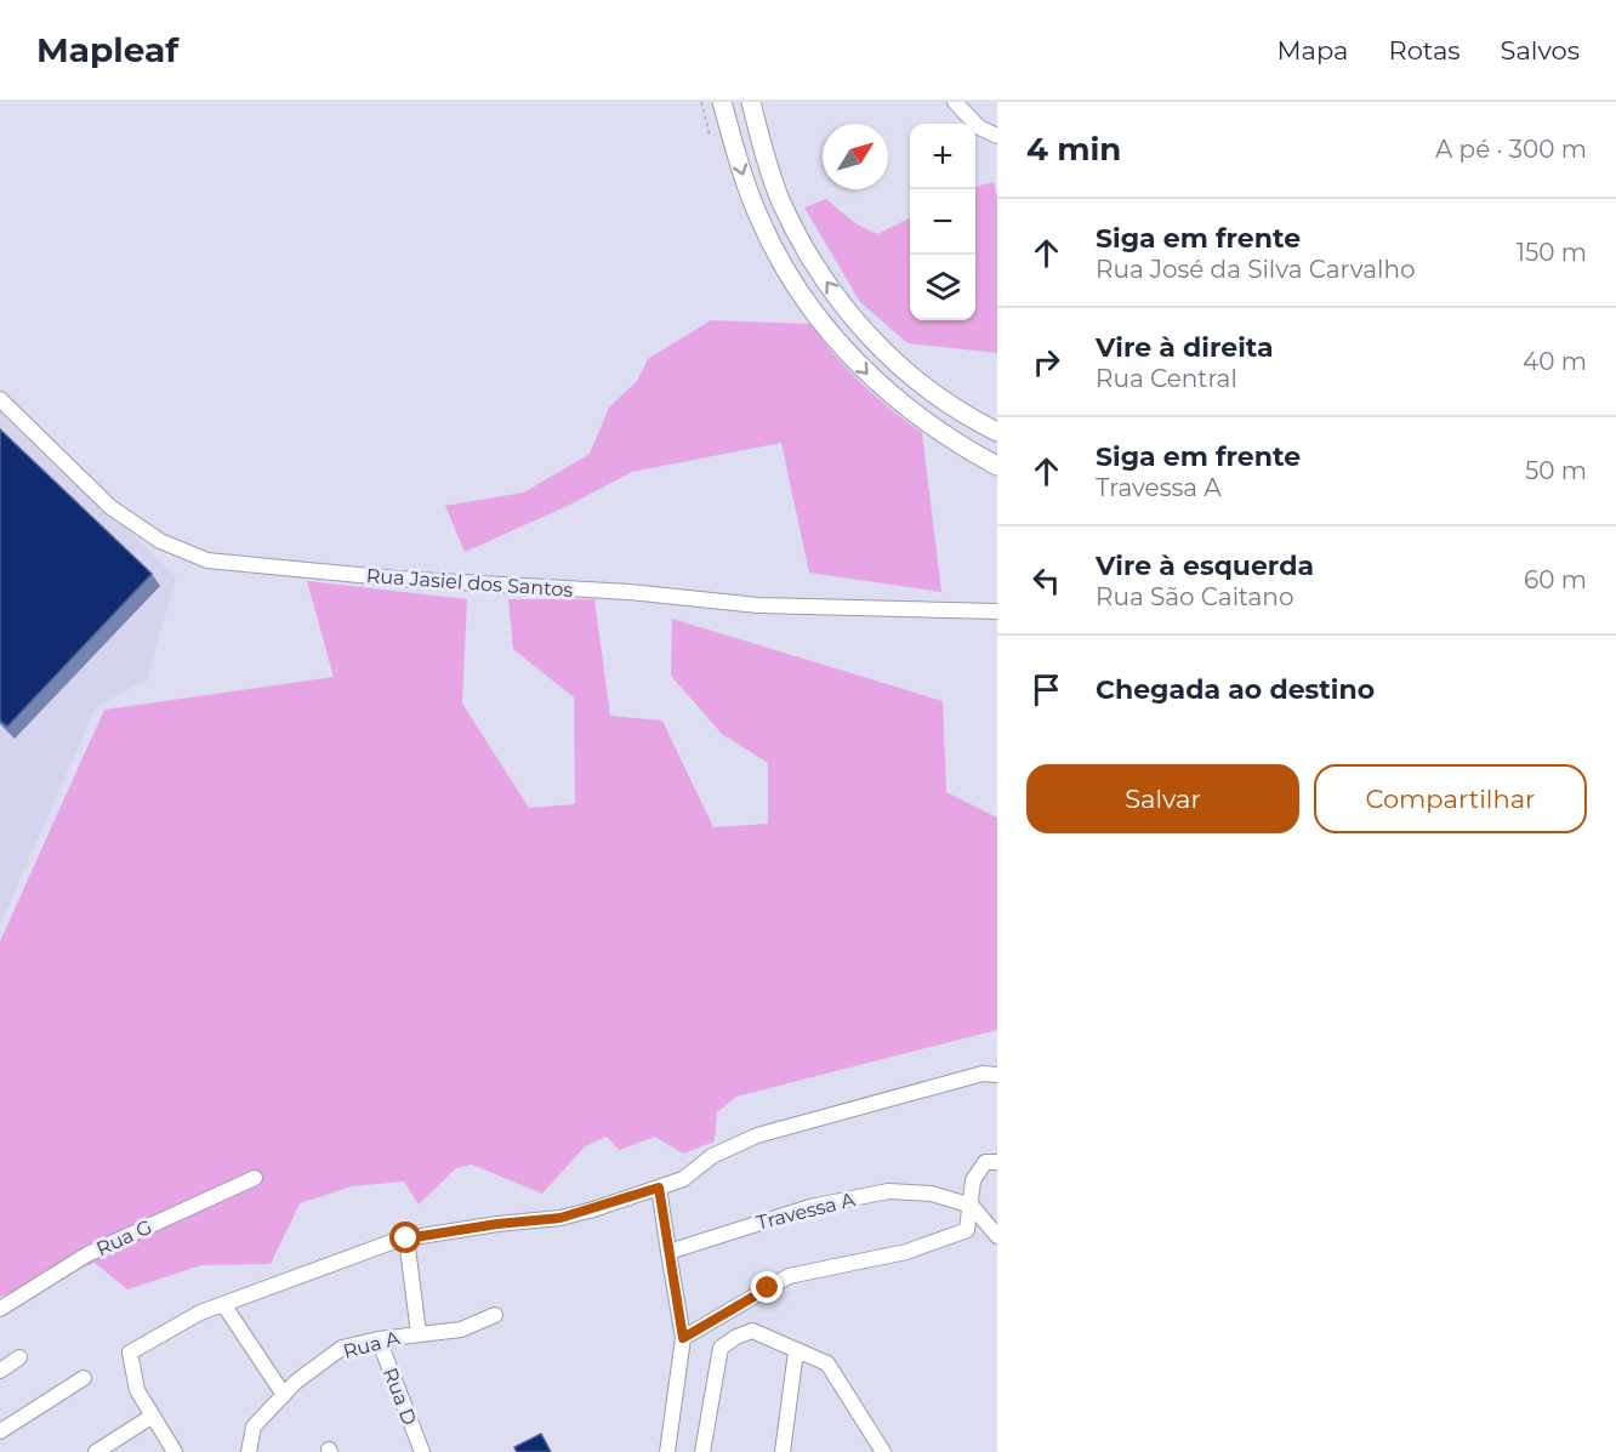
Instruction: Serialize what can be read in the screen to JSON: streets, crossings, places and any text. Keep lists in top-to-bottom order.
{
  "streets": {
    "street": [
      "Rua Jasiel dos Santos",
      "Travessa A",
      "Rua G",
      "Rua A",
      "Rua D"
    ]
  },
  "crossings": [
    ["Rua A", "Rua D"]
  ],
  "north": "top right",
  "page": {
    "header": "Mapleaf",
    "nav": ["Mapa", "Rotas", "Salvos"],
    "heading": ["4 min", "A pé · 300 m"],
    "map_buttons": ["+", "−"],
    "list": [
      ["Siga em frente", "Rua José da Silva Carvalho", "150 m"],
      ["Vire à direita", "Rua Central", "40 m"],
      ["Siga em frente", "Travessa A", "50 m"],
      ["Vire à esquerda", "Rua São Caitano", "60 m"],
      "Chegada ao destino"
    ],
    "buttons": ["Salvar", "Compartilhar"]
  }
}
